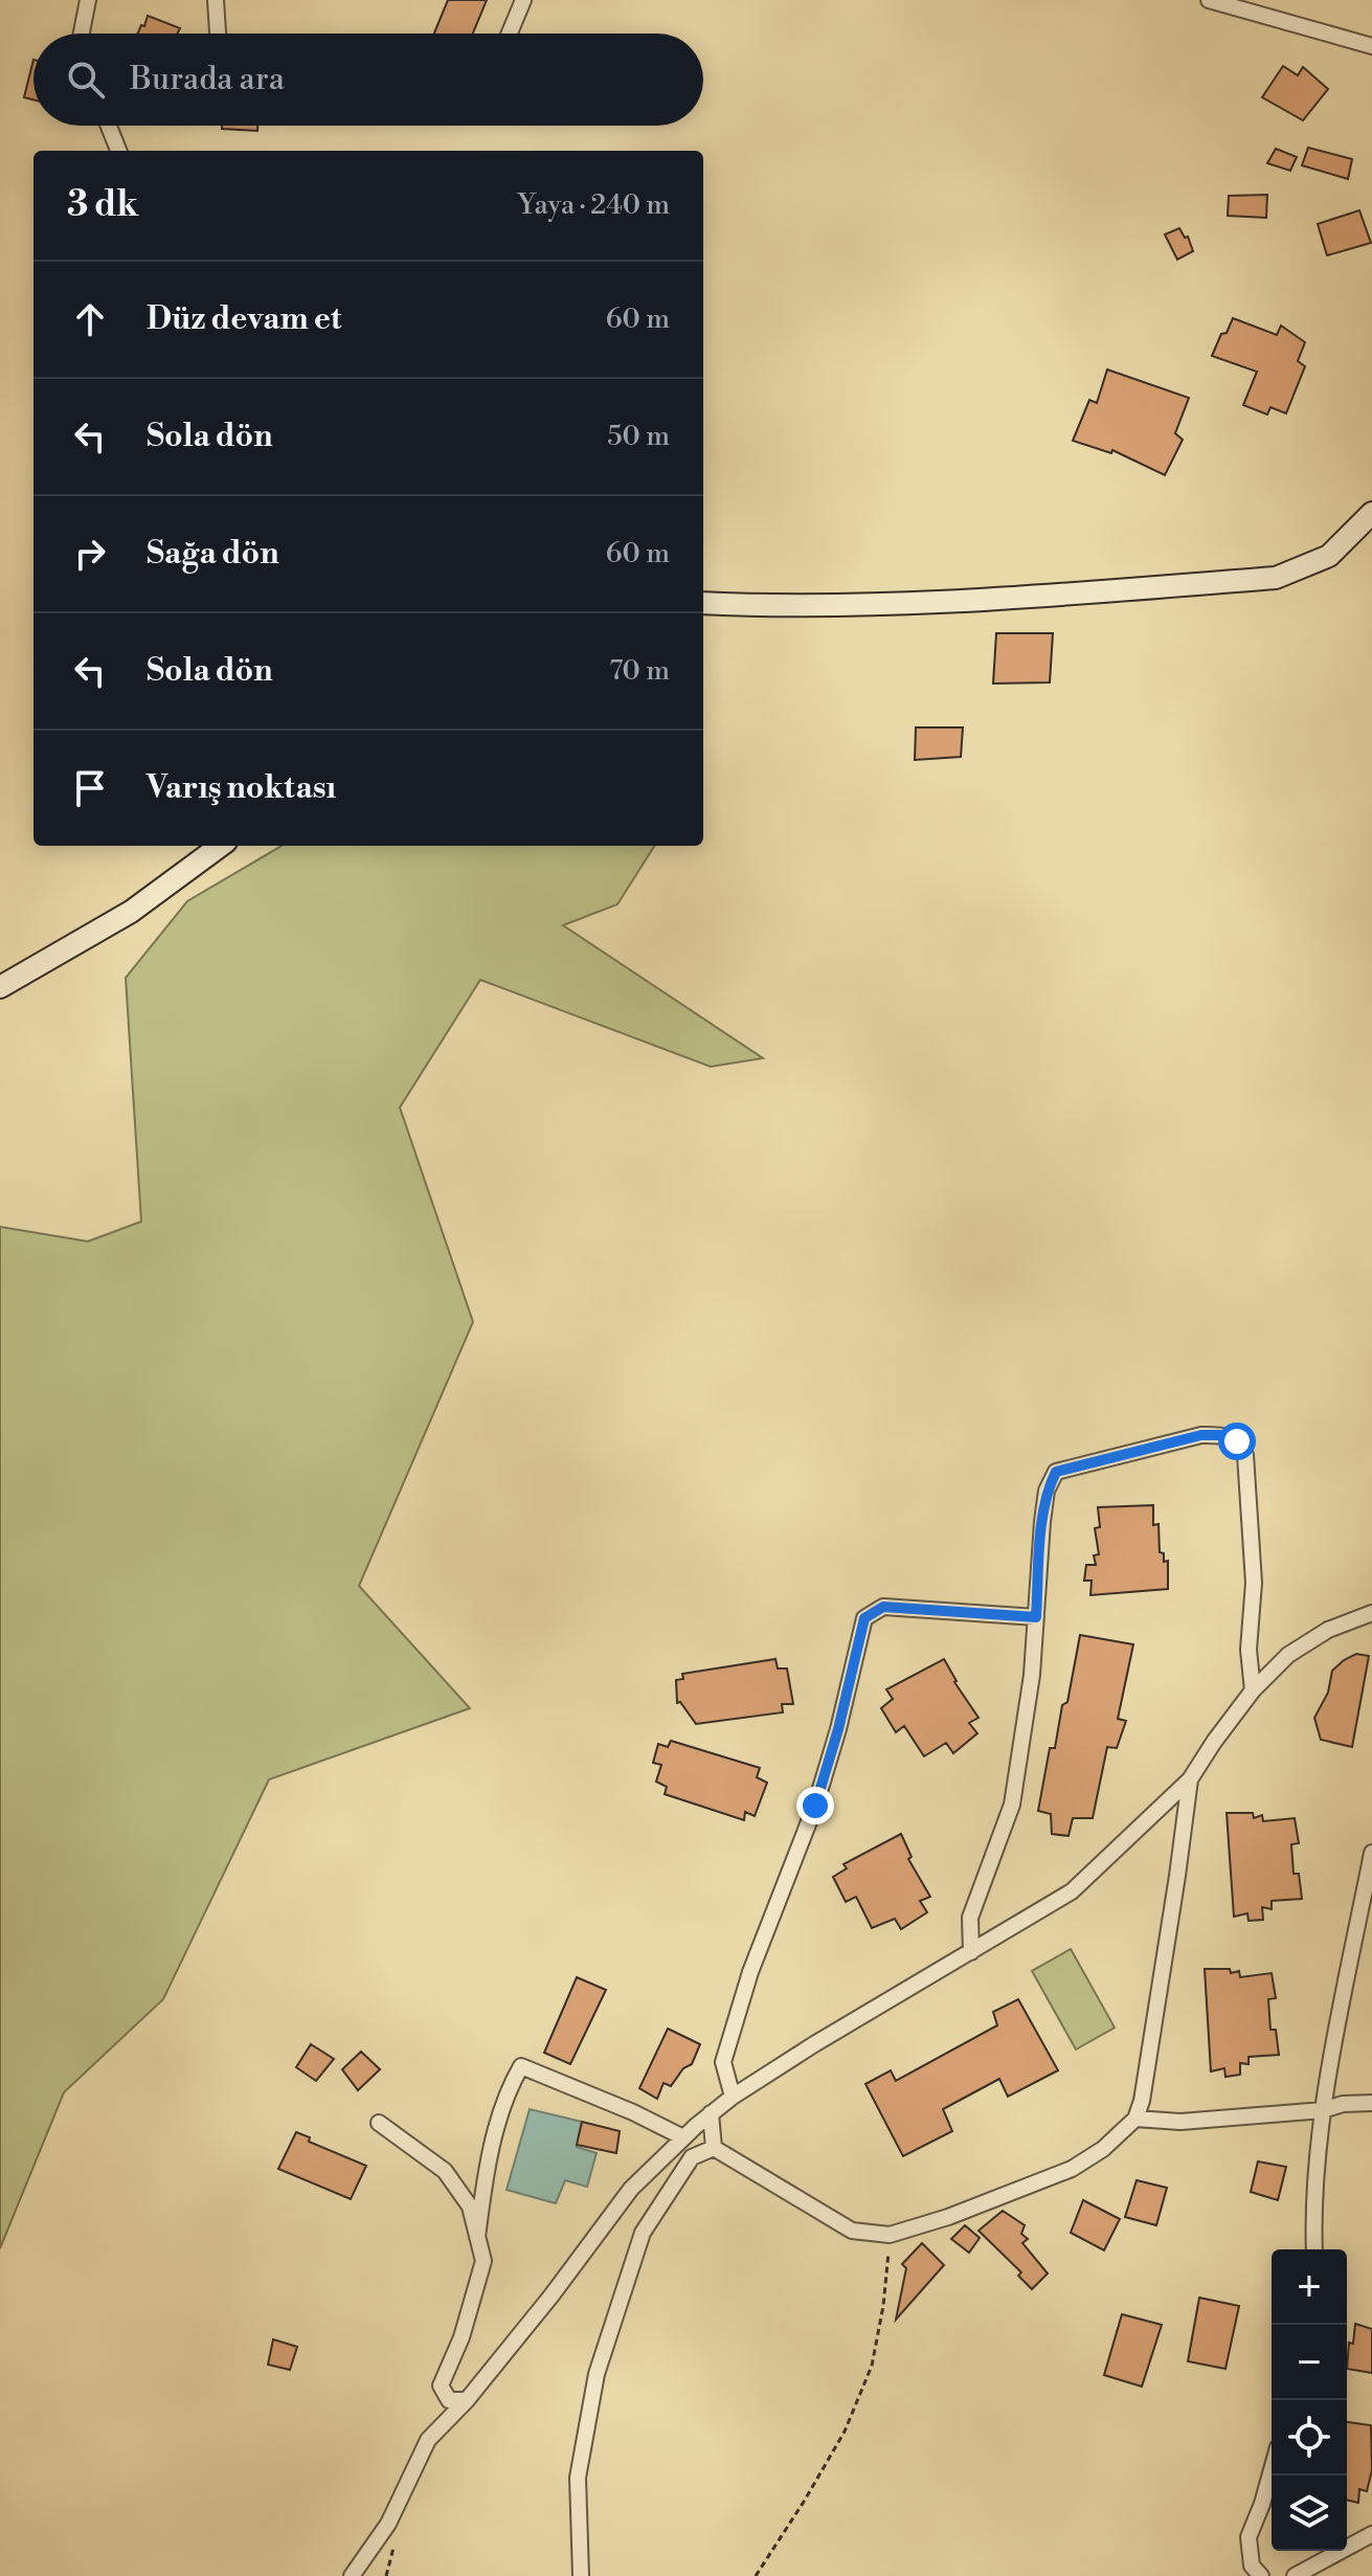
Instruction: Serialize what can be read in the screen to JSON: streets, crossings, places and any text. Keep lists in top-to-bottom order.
{
  "page": {
    "search": "Burada ara",
    "heading": ["3 dk", "Yaya · 240 m"],
    "list": [
      ["Düz devam et", "60 m"],
      ["Sola dön", "50 m"],
      ["Sağa dön", "60 m"],
      ["Sola dön", "70 m"],
      "Varış noktası"
    ],
    "map_buttons": ["+", "−"]
  }
}
